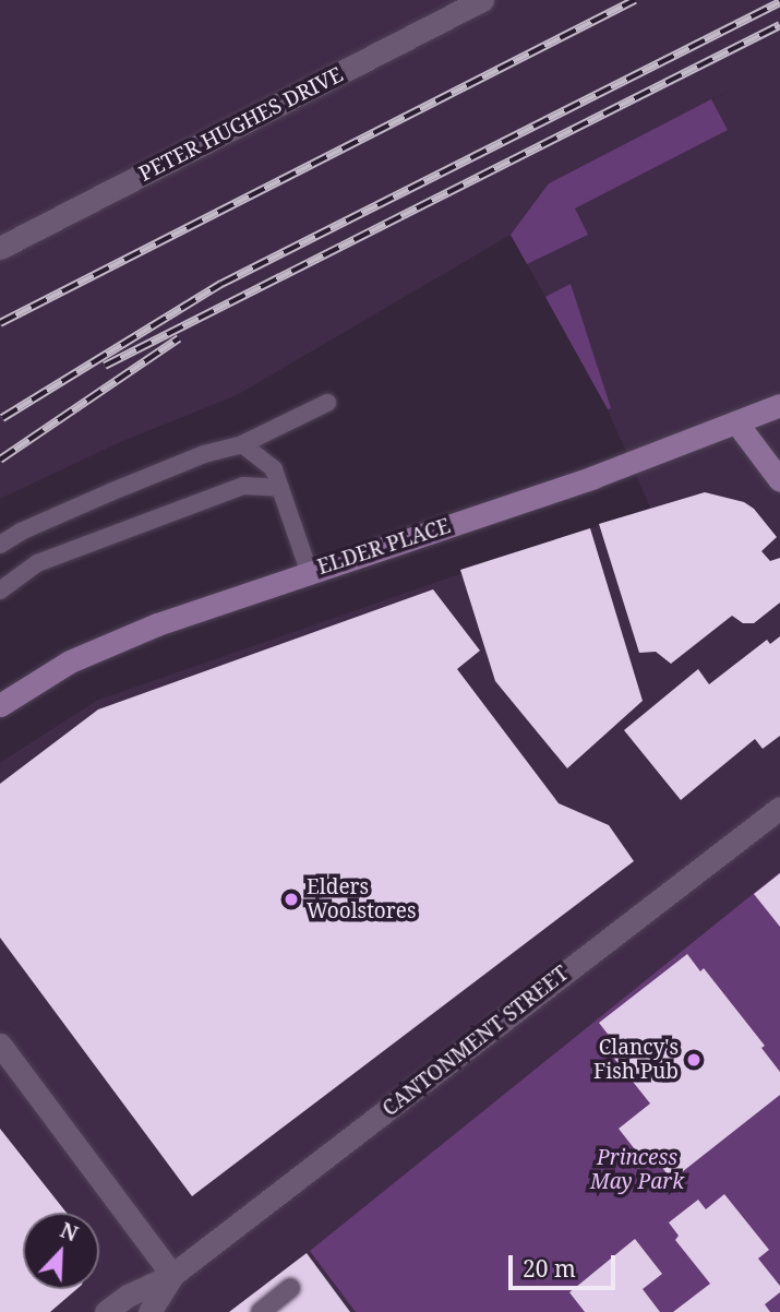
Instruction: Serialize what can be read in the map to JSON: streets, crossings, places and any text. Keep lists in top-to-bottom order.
{
  "streets": {
    "street": ["PETER HUGHES DRIVE", "ELDER PLACE", "CANTONMENT STREET"]
  },
  "parks": ["Princess May Park"],
  "places": ["Elders Woolstores", "Clancy's Fish Pub"],
  "scale_bar": "20 m",
  "north": "top right"
}
